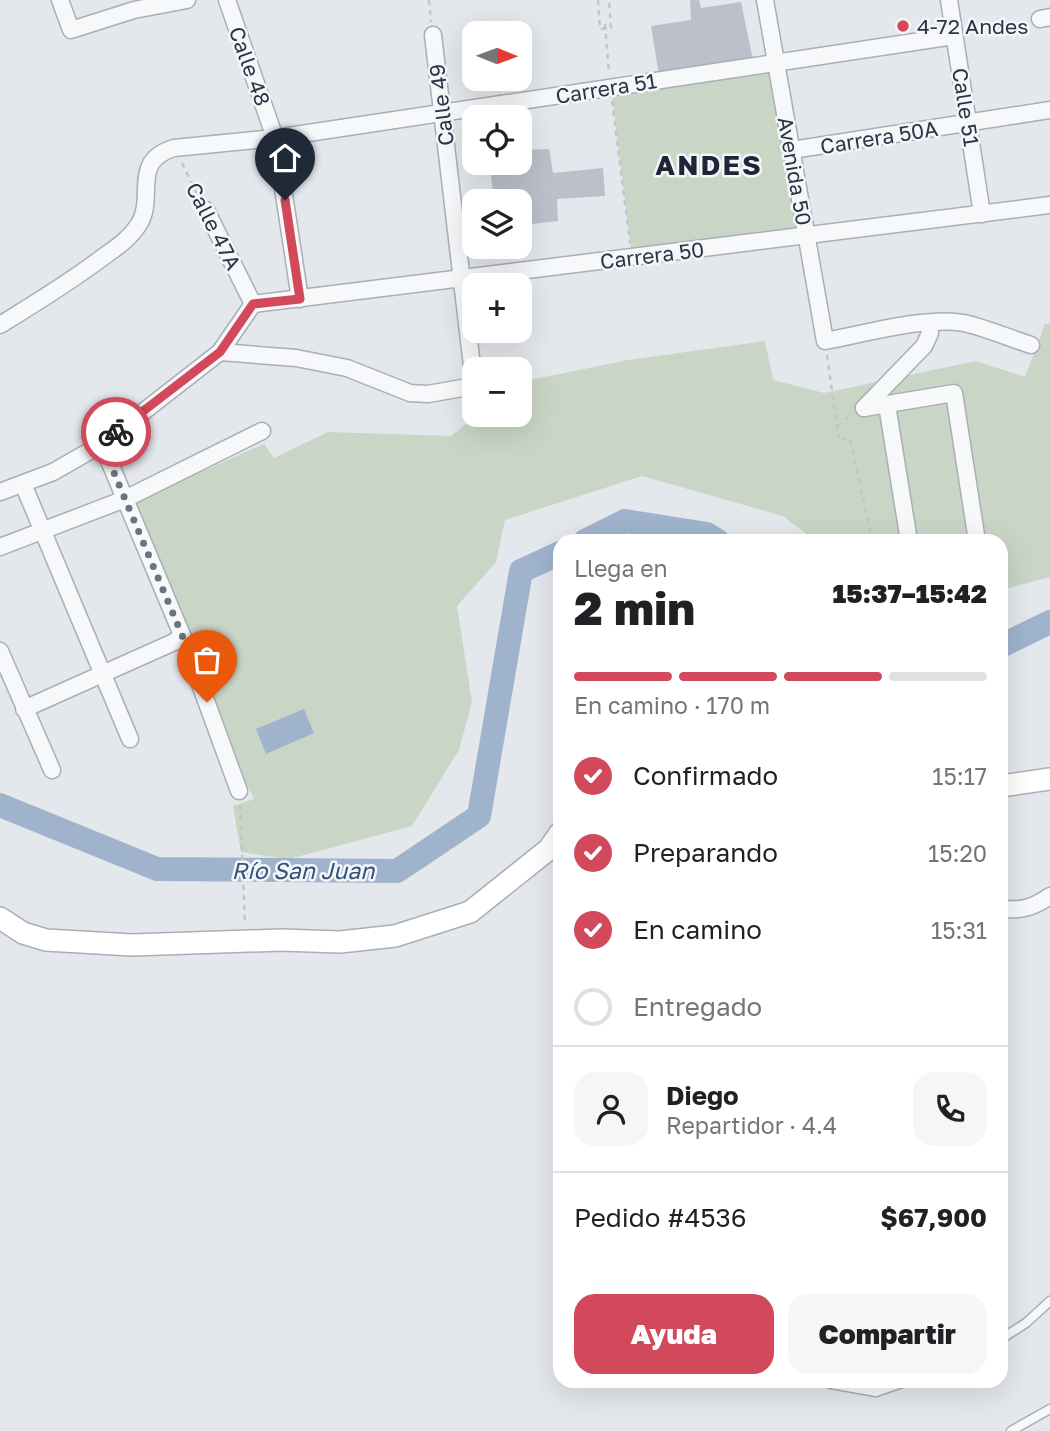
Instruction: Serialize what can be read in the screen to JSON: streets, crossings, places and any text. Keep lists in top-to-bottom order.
{
  "streets": {
    "street": [
      "Calle 48",
      "Carrera 51",
      "Calle 49",
      "Calle 51",
      "Carrera 50A",
      "Avenida 50",
      "Calle 47A",
      "Carrera 50"
    ]
  },
  "crossings": [
    ["Calle 48", "Carrera 51"],
    ["Carrera 51", "Calle 49"],
    ["Carrera 51", "Calle 51"],
    ["Carrera 51", "Avenida 50"],
    ["Carrera 51", "Calle 47A"],
    ["Calle 49", "Carrera 50"],
    ["Calle 51", "Carrera 50A"],
    ["Calle 51", "Carrera 50"],
    ["Carrera 50A", "Avenida 50"],
    ["Avenida 50", "Carrera 50"],
    ["Calle 47A", "Carrera 50"]
  ],
  "districts": ["ANDES"],
  "water": ["Río San Juan"],
  "places": ["4-72 Andes"],
  "north": "right",
  "page": {
    "map_buttons": ["+", "−"],
    "heading": ["2 min", "Llega en", "15:37–15:42"],
    "panel": [
      "Diego",
      "Repartidor · 4.4",
      "Pedido #4536",
      "$67,900"
    ],
    "bar": "En camino · 170 m",
    "list": [
      ["Confirmado", "15:17"],
      ["Preparando", "15:20"],
      ["En camino", "15:31"],
      "Entregado"
    ],
    "buttons": ["Ayuda", "Compartir"]
  }
}
